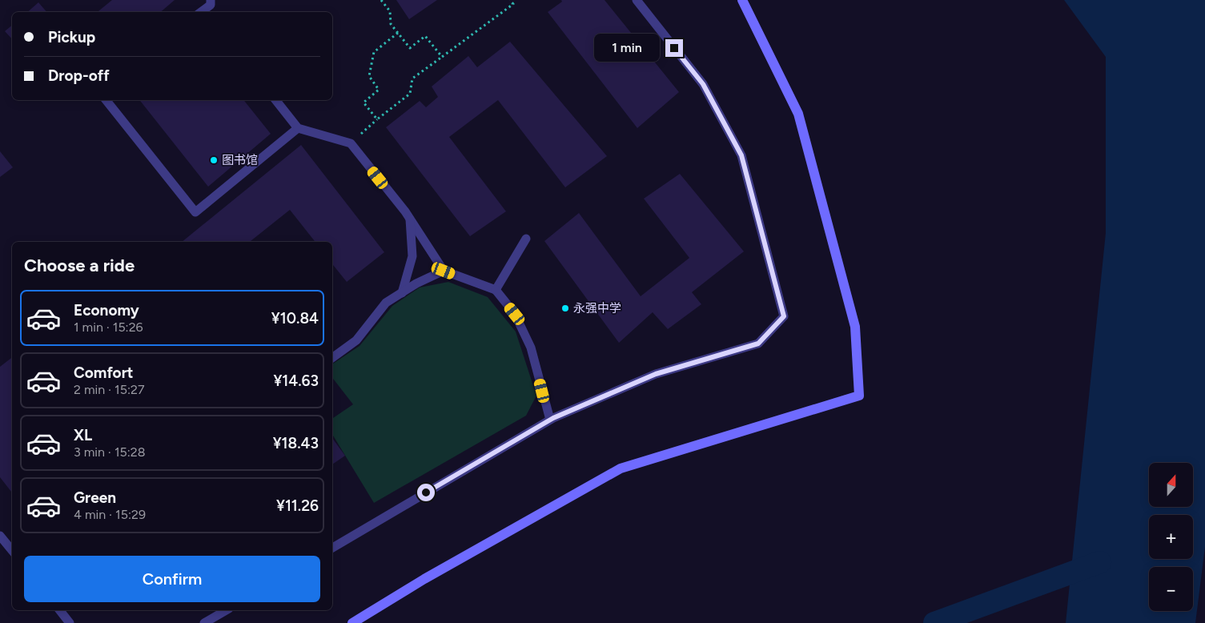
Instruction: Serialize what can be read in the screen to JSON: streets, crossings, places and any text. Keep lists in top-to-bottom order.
{
  "places": ["图书馆", "永强中学"],
  "north": "top",
  "page": {
    "banner": ["Pickup", "Drop-off"],
    "bubble": "1 min",
    "heading": "Choose a ride",
    "list": [
      {
        "name": "Economy",
        "note": "1 min · 15:26",
        "value": "¥10.84"
      },
      {
        "name": "Comfort",
        "note": "2 min · 15:27",
        "value": "¥14.63"
      },
      {
        "name": "XL",
        "note": "3 min · 15:28",
        "value": "¥18.43"
      },
      {
        "name": "Green",
        "note": "4 min · 15:29",
        "value": "¥11.26"
      }
    ],
    "map_buttons": ["+", "−"],
    "buttons": "Confirm"
  }
}
